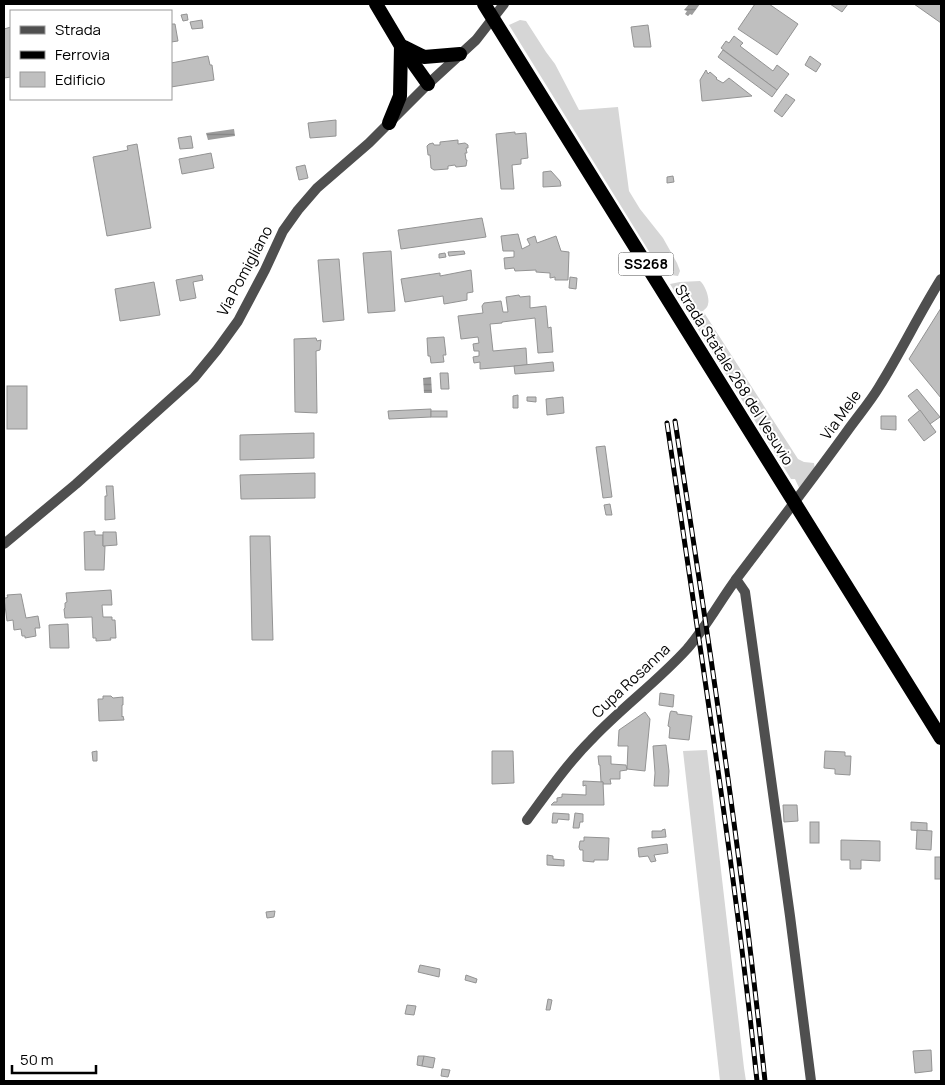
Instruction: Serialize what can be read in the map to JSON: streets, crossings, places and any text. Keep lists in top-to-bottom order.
{
  "streets": {
    "highway": ["SS268", "Strada Statale 268 del Vesuvio"],
    "street": ["Via Pomigliano", "Via Mele", "Cupa Rosanna"]
  },
  "crossings": [
    ["Via Mele", "Cupa Rosanna"]
  ],
  "legend": ["Strada", "Ferrovia", "Edificio"],
  "scale_bar": "50 m"
}
